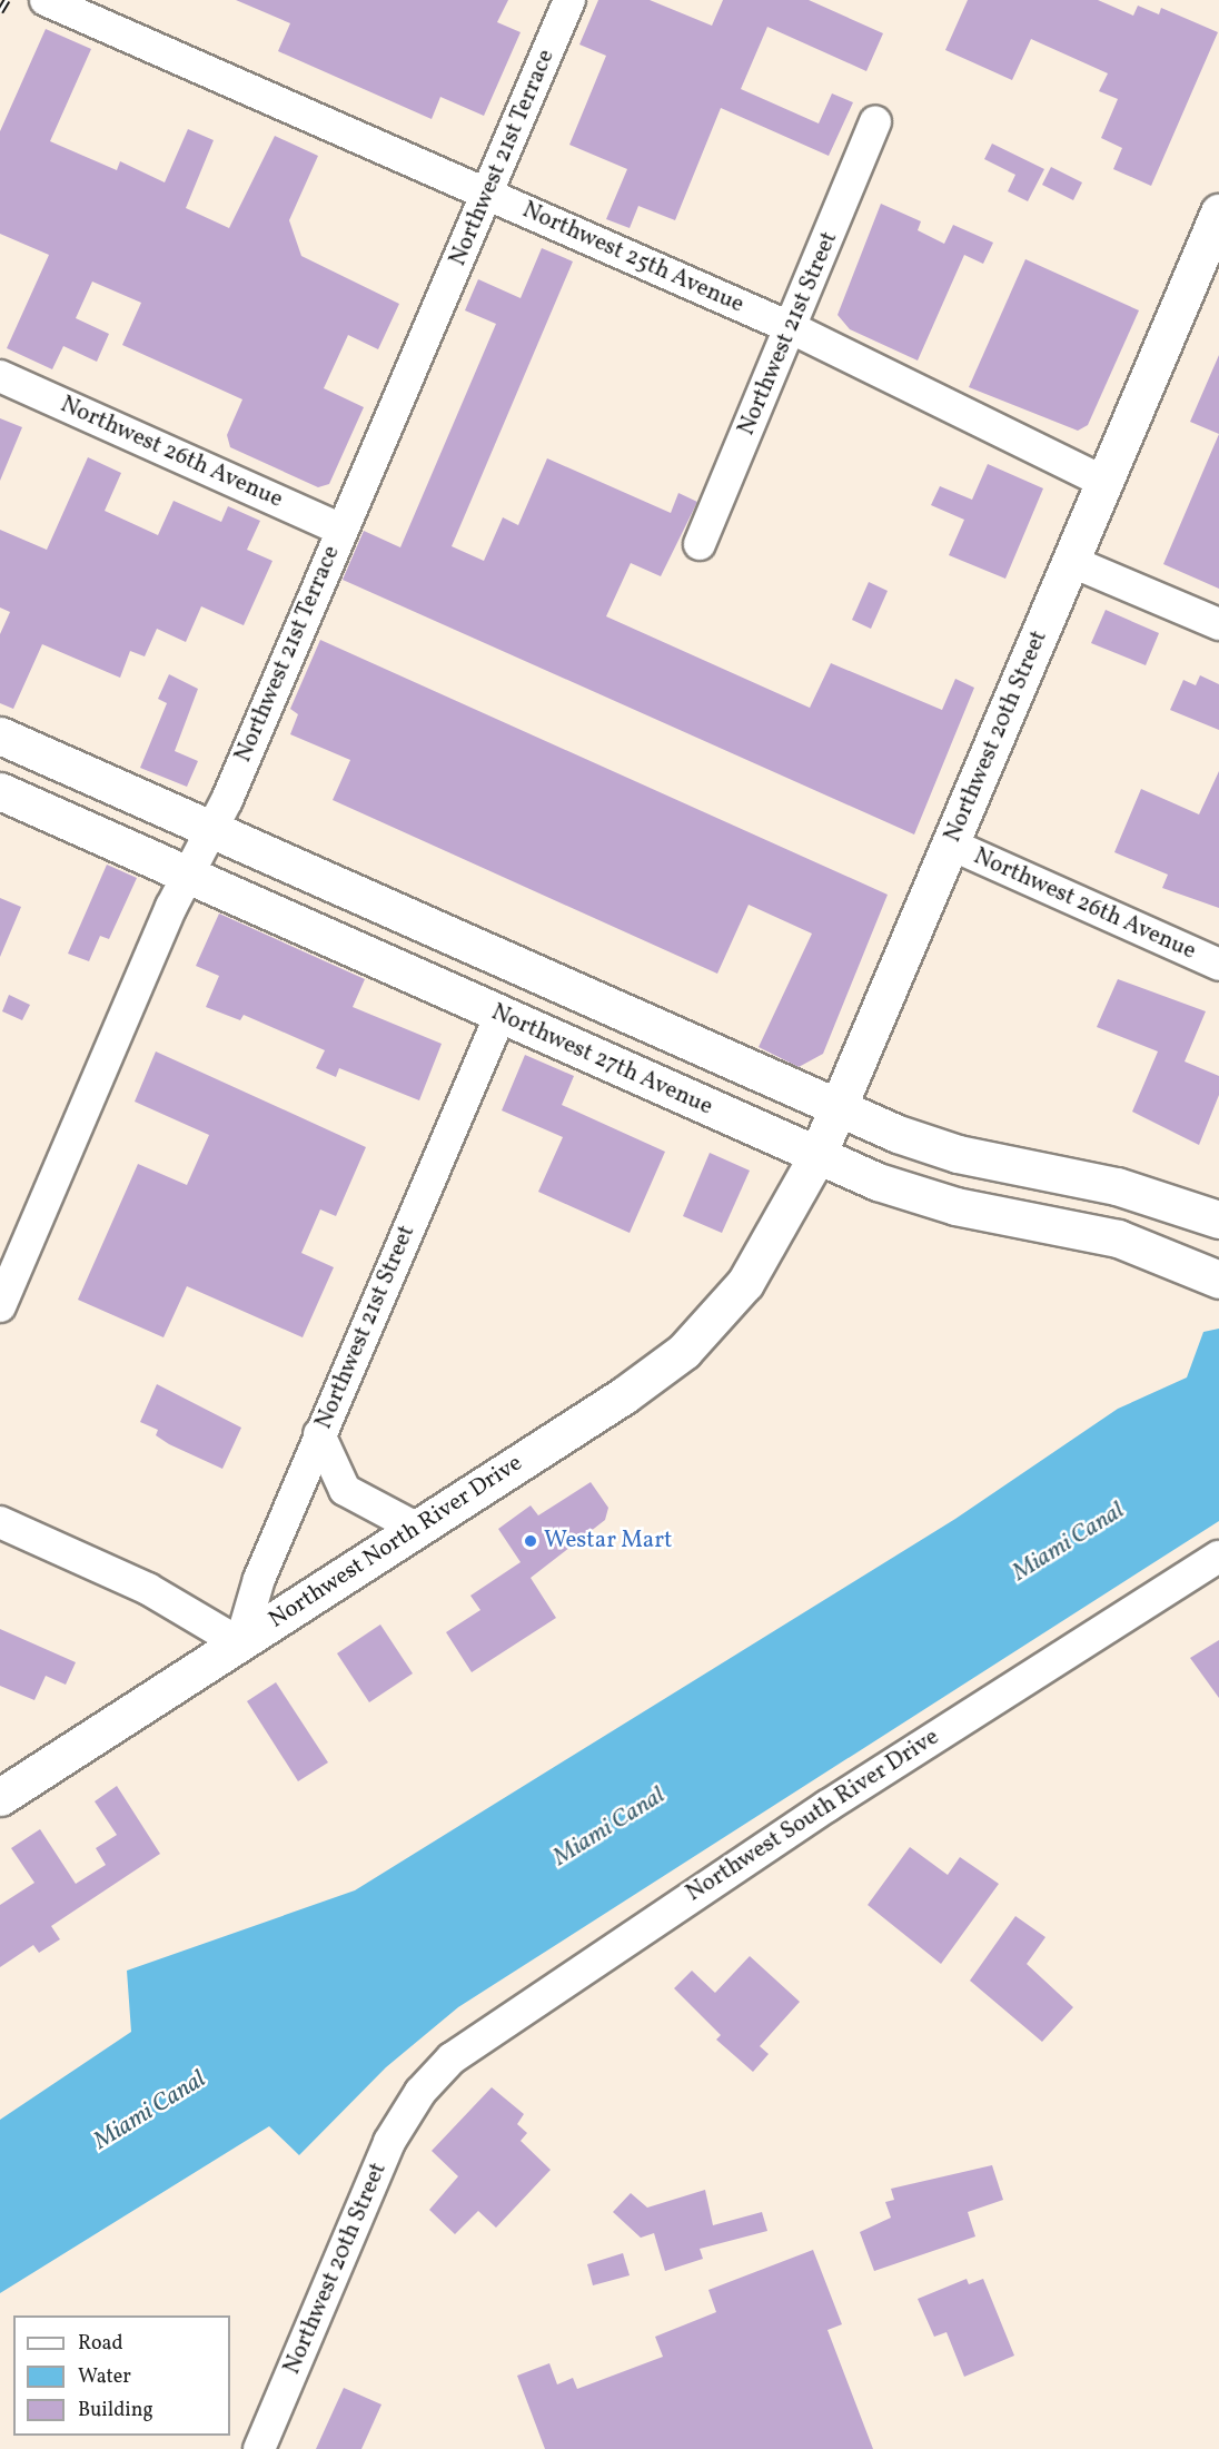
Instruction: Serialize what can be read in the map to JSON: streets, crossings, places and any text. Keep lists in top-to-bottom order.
{
  "streets": {
    "main road": ["Northwest 20th Street", "Northwest 27th Avenue", "Northwest North River Drive"],
    "street": [
      "Northwest 21st Terrace",
      "Northwest 25th Avenue",
      "Northwest 21st Street",
      "Northwest 26th Avenue",
      "Northwest South River Drive"
    ]
  },
  "crossings": [
    ["Northwest 21st Terrace", "Northwest 25th Avenue"],
    ["Northwest 21st Terrace", "Northwest 26th Avenue"],
    ["Northwest 21st Terrace", "Northwest 27th Avenue"],
    ["Northwest 25th Avenue", "Northwest 21st Street"],
    ["Northwest 25th Avenue", "Northwest 20th Street"],
    ["Northwest 21st Street", "Northwest 27th Avenue"],
    ["Northwest 21st Street", "Northwest North River Drive"],
    ["Northwest 26th Avenue", "Northwest 20th Street"],
    ["Northwest 20th Street", "Northwest 27th Avenue"],
    ["Northwest 20th Street", "Northwest North River Drive"],
    ["Northwest 20th Street", "Northwest South River Drive"]
  ],
  "water": ["Miami Canal"],
  "places": ["Westar Mart"],
  "legend": ["Road", "Water", "Building"]
}
